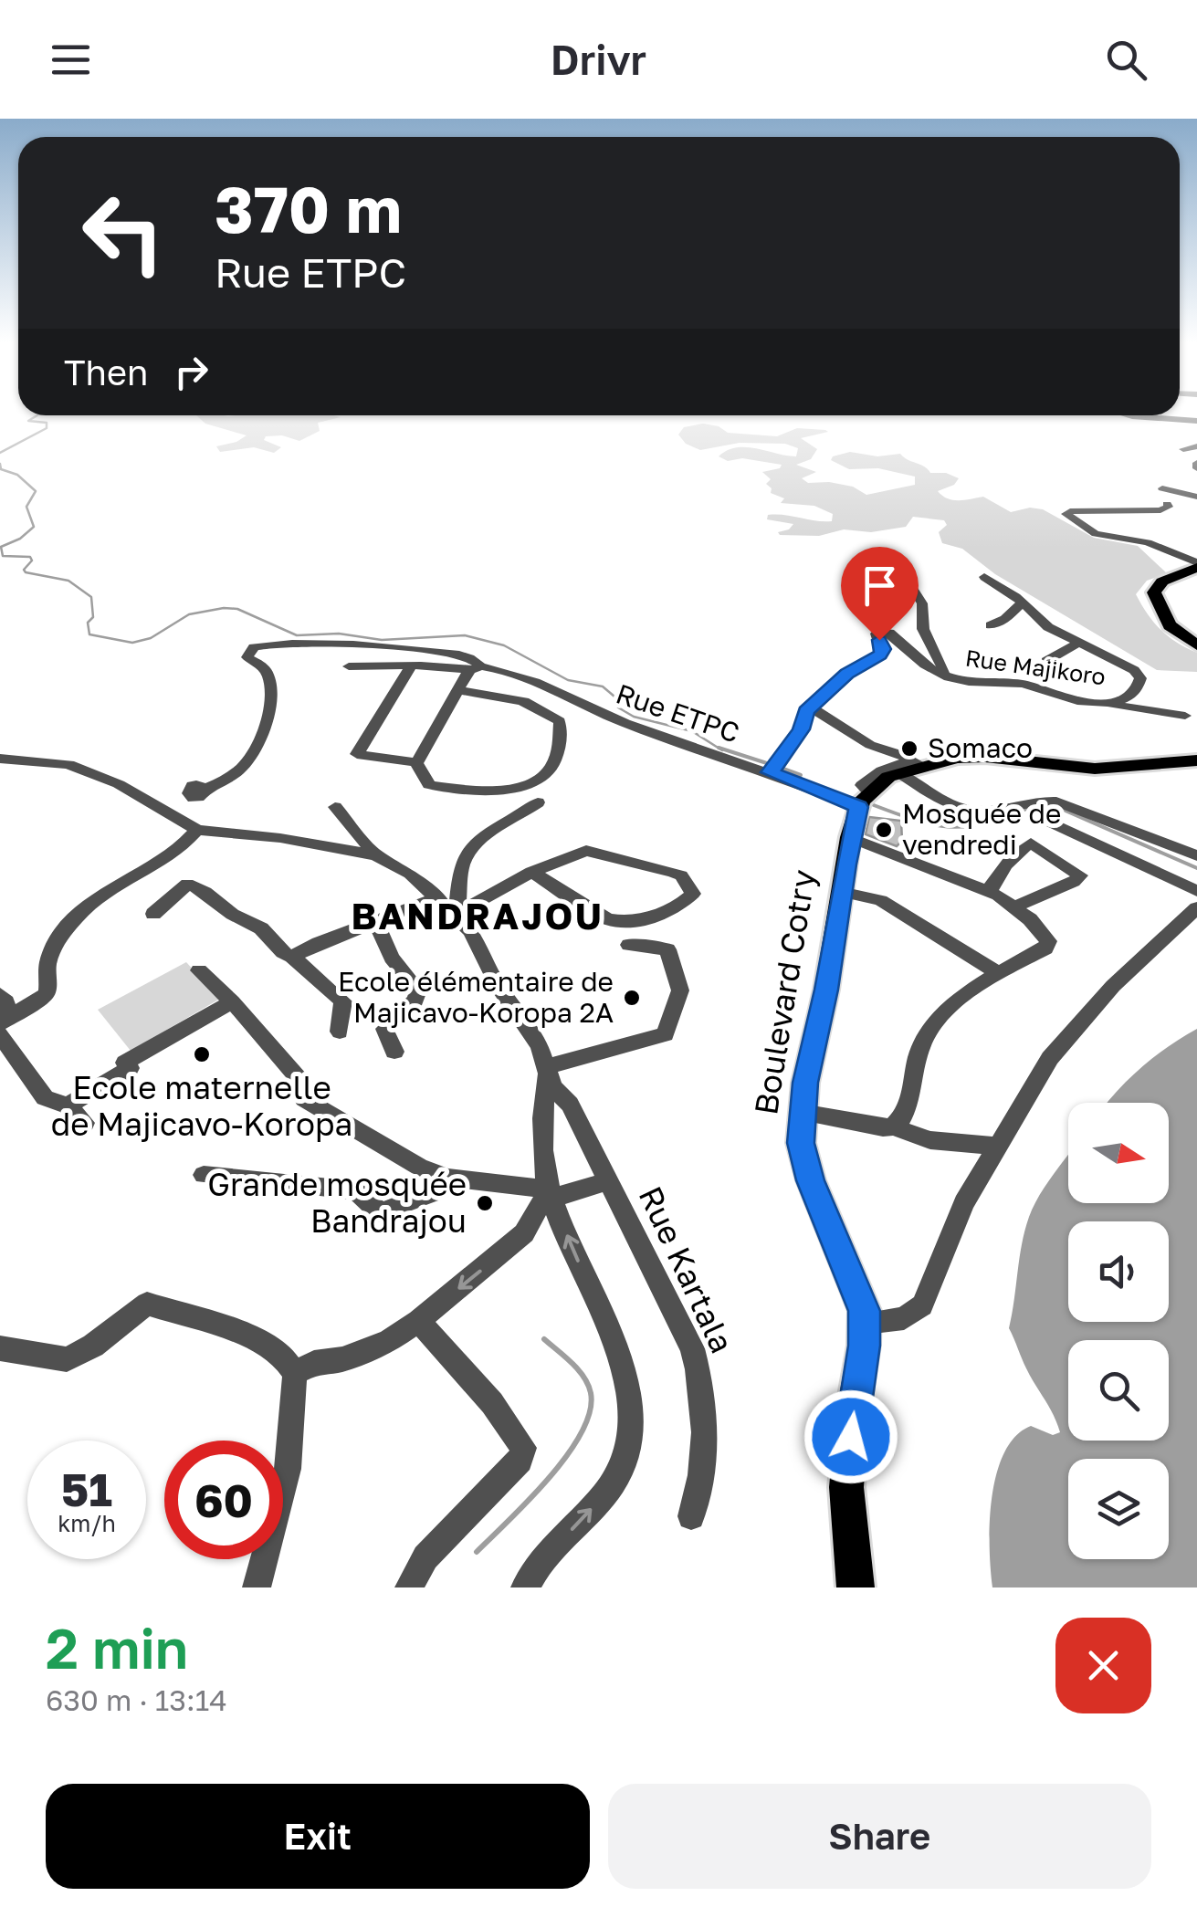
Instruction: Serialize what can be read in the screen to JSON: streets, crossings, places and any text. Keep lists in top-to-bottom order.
{
  "streets": {
    "main road": ["Boulevard Cotry"],
    "street": ["Rue Majikoro", "Rue ETPC", "Rue Kartala"]
  },
  "crossings": [
    ["Rue Majikoro", "Rue ETPC"],
    ["Rue ETPC", "Boulevard Cotry"]
  ],
  "districts": ["BANDRAJOU"],
  "places": [
    "Somaco",
    "Mosquée de vendredi",
    "Ecole élémentaire de Majicavo-Koropa 2A",
    "Ecole maternelle de Majicavo-Koropa",
    "Grande mosquée Bandrajou"
  ],
  "north": "right",
  "page": {
    "header": "Drivr",
    "turn": ["370 m", "Rue ETPC"],
    "then": "Then",
    "speed": "51 km/h",
    "limit": "60",
    "heading": ["2 min", "630 m · 13:14"],
    "buttons": ["Exit", "Share"]
  }
}
